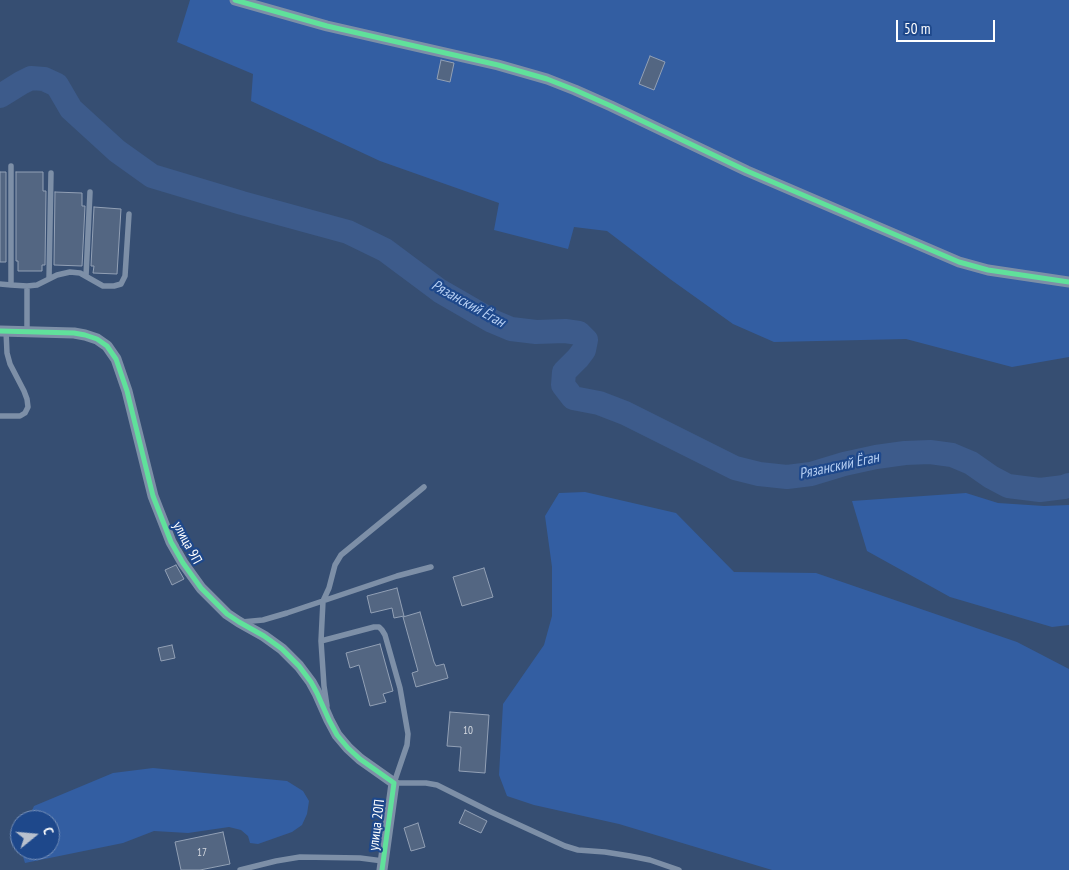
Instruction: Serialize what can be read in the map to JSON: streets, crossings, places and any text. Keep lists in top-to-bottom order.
{
  "streets": {
    "street": ["улица 9П", "улица 20П"]
  },
  "crossings": [
    ["улица 9П", "улица 20П"]
  ],
  "water": ["Рязанский Ёган"],
  "house_numbers": ["10", "17"],
  "scale_bar": "50 m",
  "north": "right"
}
